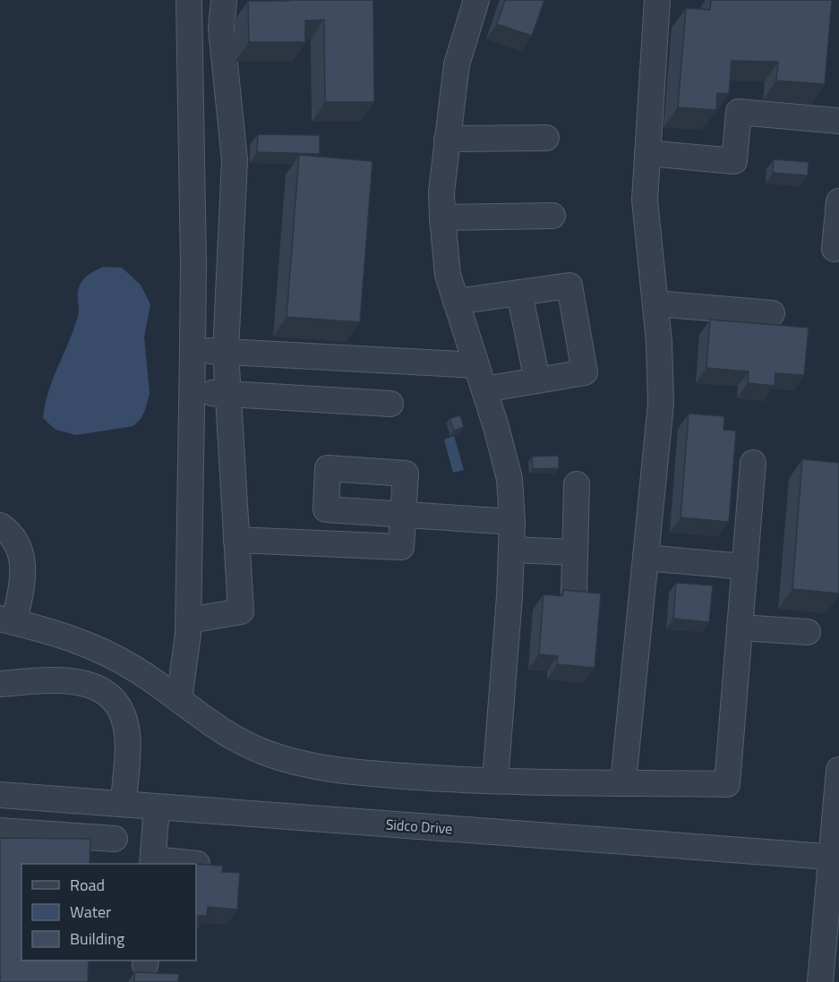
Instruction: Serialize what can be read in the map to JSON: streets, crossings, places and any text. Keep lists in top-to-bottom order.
{
  "streets": {
    "street": ["Sidco Drive"]
  },
  "legend": ["Road", "Water", "Building"]
}
